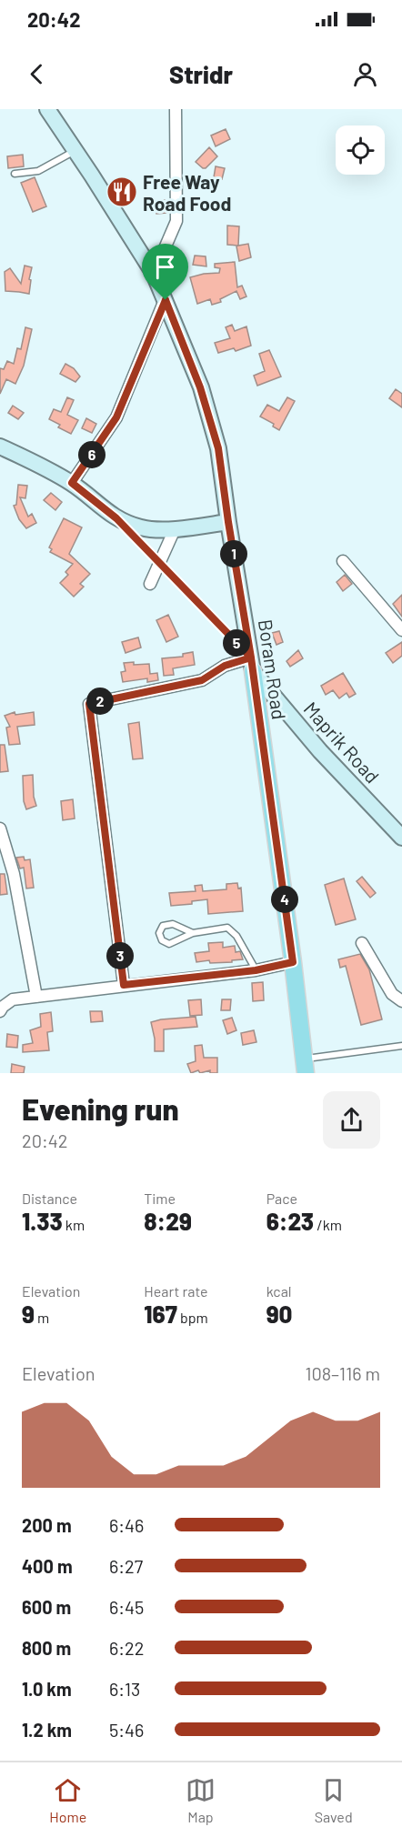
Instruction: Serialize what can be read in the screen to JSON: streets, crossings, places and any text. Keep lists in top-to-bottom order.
{
  "streets": {
    "main road": ["Boram Road", "Maprik Road"]
  },
  "crossings": [
    ["Boram Road", "Maprik Road"]
  ],
  "places": {
    "restaurant": ["Free Way Road Food"]
  },
  "page": {
    "status": "20:42",
    "header": "Stridr",
    "pins": [
      "6",
      "1",
      "5",
      "2",
      "4",
      "3"
    ],
    "heading": ["Evening run", "20:42"],
    "stats": [
      ["Distance", "1.33 km"],
      ["Time", "8:29"],
      ["Pace", "6:23 /km"],
      ["Elevation", "9 m"],
      ["Heart rate", "167 bpm"],
      ["kcal", "90"]
    ],
    "chart": ["Elevation", "108–116 m"],
    "list": [
      {
        "name": "200 m",
        "note": "6:46"
      },
      {
        "name": "400 m",
        "note": "6:27"
      },
      {
        "name": "600 m",
        "note": "6:45"
      },
      {
        "name": "800 m",
        "note": "6:22"
      },
      {
        "name": "1.0 km",
        "note": "6:13"
      },
      {
        "name": "1.2 km",
        "note": "5:46"
      }
    ],
    "tabs": ["Home", "Map", "Saved"]
  }
}
